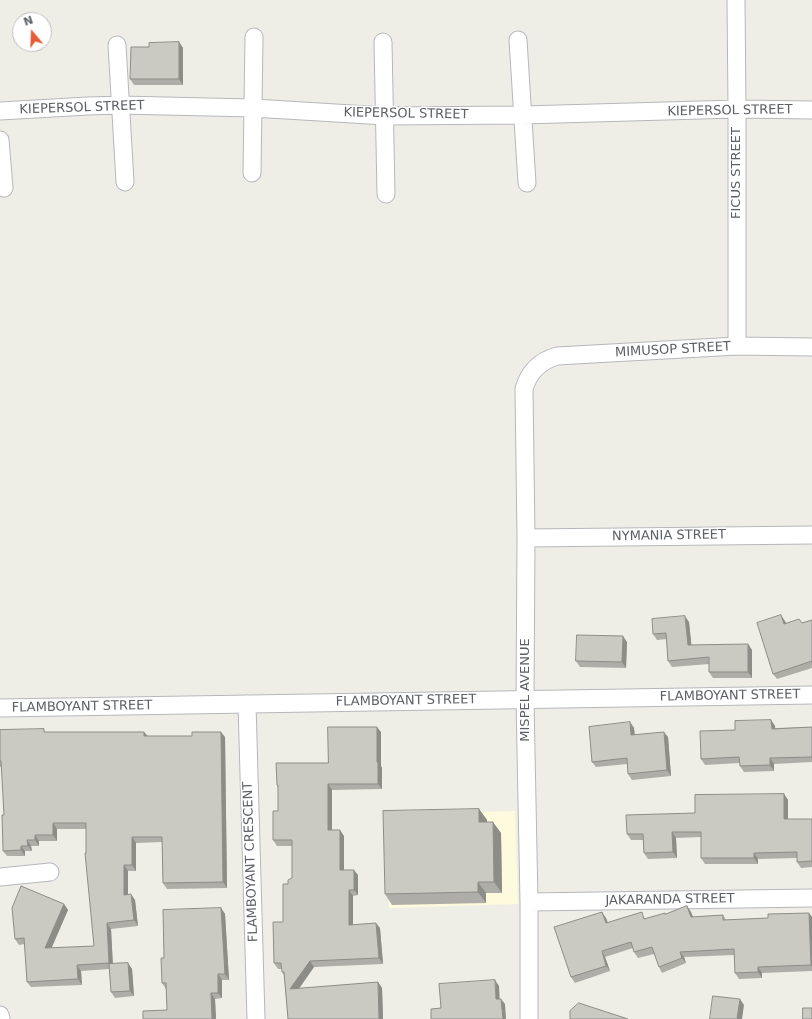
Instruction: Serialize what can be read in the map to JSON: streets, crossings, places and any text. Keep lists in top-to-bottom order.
{
  "streets": {
    "street": [
      "KIEPERSOL STREET",
      "FICUS STREET",
      "MIMUSOP STREET",
      "NYMANIA STREET",
      "MISPEL AVENUE",
      "FLAMBOYANT STREET",
      "FLAMBOYANT CRESCENT",
      "JAKARANDA STREET"
    ]
  },
  "crossings": [
    ["KIEPERSOL STREET", "FICUS STREET"],
    ["FICUS STREET", "MIMUSOP STREET"],
    ["MIMUSOP STREET", "MISPEL AVENUE"],
    ["NYMANIA STREET", "MISPEL AVENUE"],
    ["MISPEL AVENUE", "FLAMBOYANT STREET"],
    ["MISPEL AVENUE", "JAKARANDA STREET"],
    ["FLAMBOYANT STREET", "FLAMBOYANT CRESCENT"]
  ],
  "north": "top"
}
